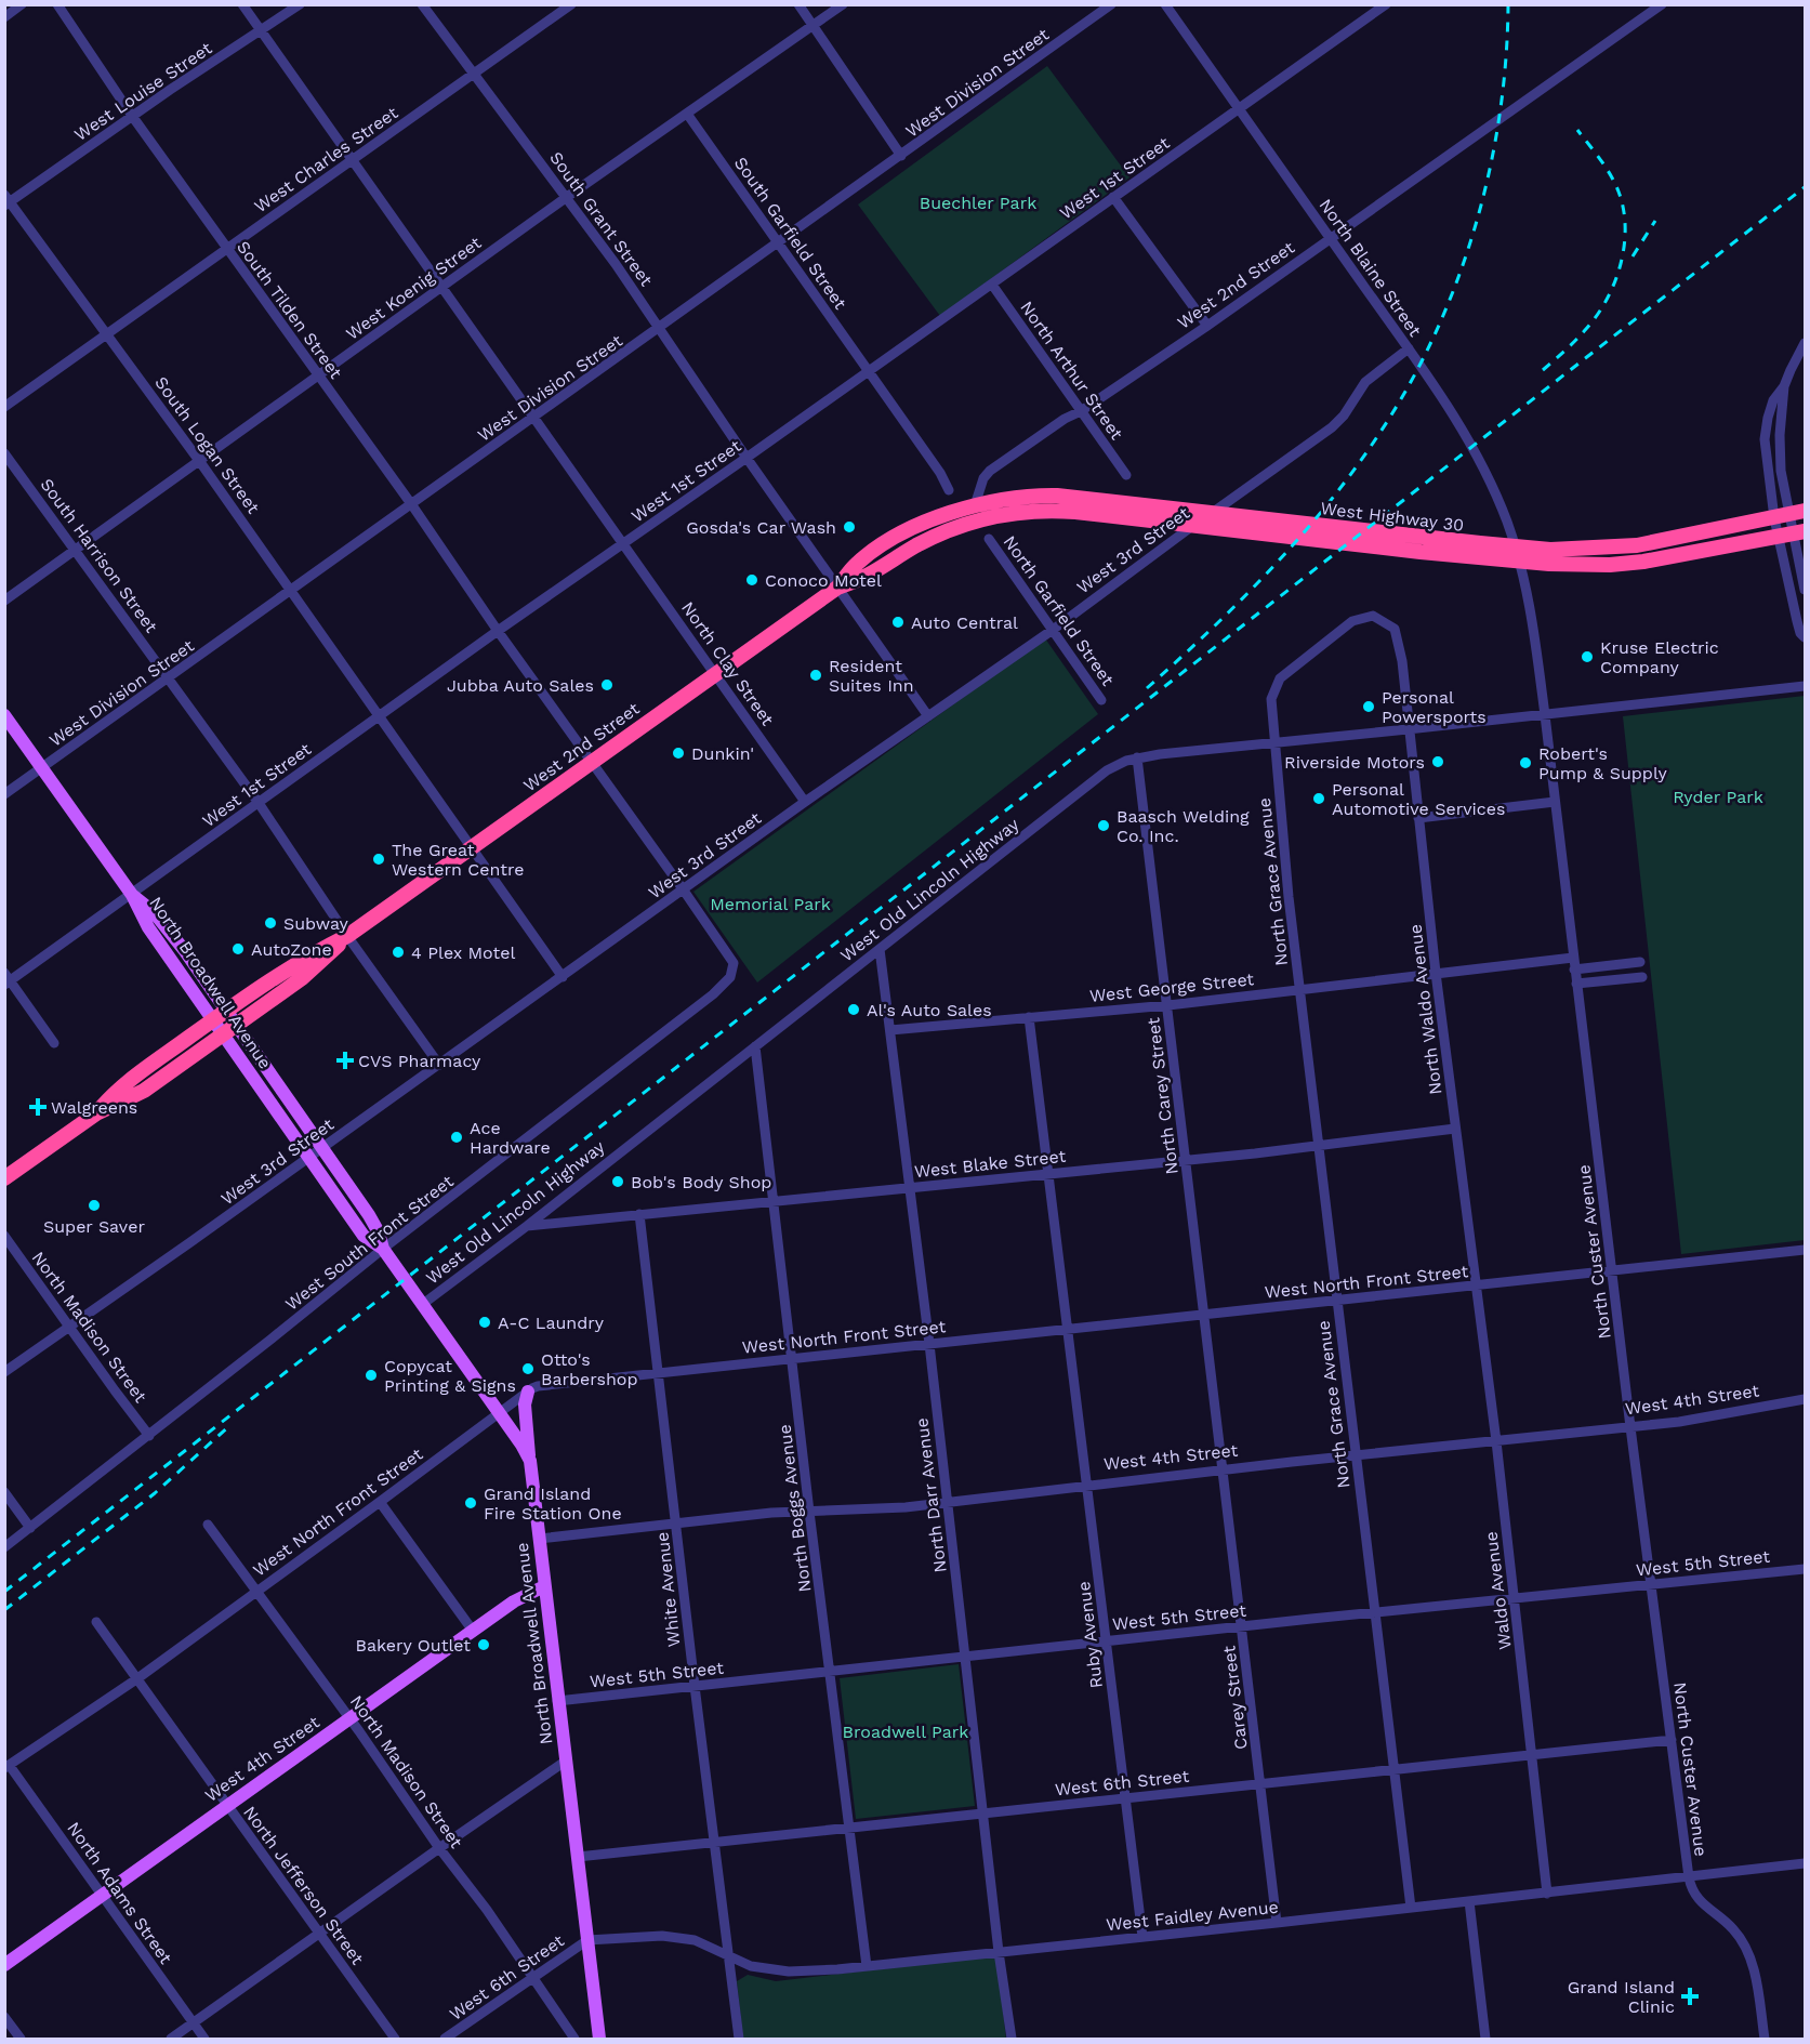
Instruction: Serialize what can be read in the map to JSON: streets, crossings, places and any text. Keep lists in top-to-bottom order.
{
  "streets": {
    "highway": ["West 2nd Street", "West Highway 30"],
    "main road": ["North Broadwell Avenue", "West 4th Street"],
    "street": [
      "West Division Street",
      "West Louise Street",
      "West Charles Street",
      "West 1st Street",
      "South Grant Street",
      "South Garfield Street",
      "North Blaine Street",
      "West Koenig Street",
      "South Tilden Street",
      "North Arthur Street",
      "South Logan Street",
      "West 3rd Street",
      "South Harrison Street",
      "North Garfield Street",
      "North Clay Street",
      "North Grace Avenue",
      "West Old Lincoln Highway",
      "West George Street",
      "North Waldo Avenue",
      "North Carey Street",
      "West Blake Street",
      "West South Front Street",
      "North Custer Avenue",
      "West North Front Street",
      "North Madison Street",
      "North Darr Avenue",
      "North Boggs Avenue",
      "West 5th Street",
      "White Avenue",
      "Waldo Avenue",
      "Ruby Avenue",
      "Carey Street",
      "West 6th Street",
      "North Jefferson Street",
      "North Adams Street",
      "West Faidley Avenue"
    ]
  },
  "crossings": [
    ["West Division Street", "South Grant Street"],
    ["West Division Street", "South Garfield Street"],
    ["West Division Street", "South Tilden Street"],
    ["West Division Street", "South Logan Street"],
    ["West Division Street", "South Harrison Street"],
    ["West Division Street", "North Clay Street"],
    ["West Louise Street", "South Tilden Street"],
    ["West Louise Street", "South Logan Street"],
    ["West Louise Street", "North Clay Street"],
    ["West Charles Street", "South Grant Street"],
    ["West Charles Street", "South Tilden Street"],
    ["West Charles Street", "South Logan Street"],
    ["West Charles Street", "North Clay Street"],
    ["West 1st Street", "South Grant Street"],
    ["West 1st Street", "South Garfield Street"],
    ["West 1st Street", "North Blaine Street"],
    ["West 1st Street", "South Tilden Street"],
    ["West 1st Street", "North Arthur Street"],
    ["West 1st Street", "South Logan Street"],
    ["West 1st Street", "South Harrison Street"],
    ["West 1st Street", "North Clay Street"],
    ["West 1st Street", "North Broadwell Avenue"],
    ["South Grant Street", "West 2nd Street"],
    ["South Grant Street", "West Koenig Street"],
    ["South Grant Street", "West 3rd Street"],
    ["South Garfield Street", "West Koenig Street"],
    ["North Blaine Street", "West 2nd Street"],
    ["North Blaine Street", "West 3rd Street"],
    ["North Blaine Street", "North Custer Avenue"],
    ["West 2nd Street", "South Tilden Street"],
    ["West 2nd Street", "North Arthur Street"],
    ["West 2nd Street", "South Logan Street"],
    ["West 2nd Street", "West Highway 30"],
    ["West 2nd Street", "South Harrison Street"],
    ["West 2nd Street", "North Clay Street"],
    ["West 2nd Street", "North Broadwell Avenue"],
    ["West Koenig Street", "South Tilden Street"],
    ["West Koenig Street", "South Logan Street"],
    ["West Koenig Street", "South Harrison Street"],
    ["West Koenig Street", "North Clay Street"],
    ["South Tilden Street", "West 3rd Street"],
    ["South Tilden Street", "West South Front Street"],
    ["South Logan Street", "West 3rd Street"],
    ["West 3rd Street", "South Harrison Street"],
    ["West 3rd Street", "North Garfield Street"],
    ["West 3rd Street", "North Clay Street"],
    ["West 3rd Street", "North Broadwell Avenue"],
    ["West 3rd Street", "North Madison Street"],
    ["North Grace Avenue", "West Old Lincoln Highway"],
    ["North Grace Avenue", "West George Street"],
    ["North Grace Avenue", "North Waldo Avenue"],
    ["North Grace Avenue", "West Blake Street"],
    ["North Grace Avenue", "West North Front Street"],
    ["North Grace Avenue", "West 4th Street"],
    ["North Grace Avenue", "West 5th Street"],
    ["North Grace Avenue", "West 6th Street"],
    ["North Grace Avenue", "West Faidley Avenue"],
    ["West Old Lincoln Highway", "North Broadwell Avenue"],
    ["West Old Lincoln Highway", "North Waldo Avenue"],
    ["West Old Lincoln Highway", "North Carey Street"],
    ["West Old Lincoln Highway", "West Blake Street"],
    ["West Old Lincoln Highway", "North Custer Avenue"],
    ["West Old Lincoln Highway", "North Darr Avenue"],
    ["West Old Lincoln Highway", "North Boggs Avenue"],
    ["North Broadwell Avenue", "West South Front Street"],
    ["North Broadwell Avenue", "West North Front Street"],
    ["North Broadwell Avenue", "West 4th Street"],
    ["North Broadwell Avenue", "West 5th Street"],
    ["North Broadwell Avenue", "West 6th Street"],
    ["North Broadwell Avenue", "West Faidley Avenue"],
    ["West George Street", "North Waldo Avenue"],
    ["West George Street", "North Carey Street"],
    ["West George Street", "North Custer Avenue"],
    ["West George Street", "North Darr Avenue"],
    ["West George Street", "Ruby Avenue"],
    ["North Waldo Avenue", "West Blake Street"],
    ["North Waldo Avenue", "West North Front Street"],
    ["North Waldo Avenue", "Waldo Avenue"],
    ["North Carey Street", "West Blake Street"],
    ["North Carey Street", "West North Front Street"],
    ["North Carey Street", "Carey Street"],
    ["West Blake Street", "North Darr Avenue"],
    ["West Blake Street", "North Boggs Avenue"],
    ["West Blake Street", "White Avenue"],
    ["West Blake Street", "Ruby Avenue"],
    ["West South Front Street", "North Madison Street"],
    ["North Custer Avenue", "West North Front Street"],
    ["North Custer Avenue", "West 4th Street"],
    ["North Custer Avenue", "West 5th Street"],
    ["North Custer Avenue", "West 6th Street"],
    ["North Custer Avenue", "West Faidley Avenue"],
    ["West North Front Street", "North Madison Street"],
    ["West North Front Street", "North Darr Avenue"],
    ["West North Front Street", "North Boggs Avenue"],
    ["West North Front Street", "White Avenue"],
    ["West North Front Street", "Waldo Avenue"],
    ["West North Front Street", "Ruby Avenue"],
    ["West North Front Street", "Carey Street"],
    ["West North Front Street", "North Jefferson Street"],
    ["West North Front Street", "North Adams Street"],
    ["North Madison Street", "West 4th Street"],
    ["North Madison Street", "West 6th Street"],
    ["West 4th Street", "North Darr Avenue"],
    ["West 4th Street", "North Boggs Avenue"],
    ["West 4th Street", "White Avenue"],
    ["West 4th Street", "Waldo Avenue"],
    ["West 4th Street", "Ruby Avenue"],
    ["West 4th Street", "Carey Street"],
    ["West 4th Street", "North Jefferson Street"],
    ["West 4th Street", "North Adams Street"],
    ["North Darr Avenue", "West 5th Street"],
    ["North Darr Avenue", "West 6th Street"],
    ["North Darr Avenue", "West Faidley Avenue"],
    ["North Boggs Avenue", "West 5th Street"],
    ["North Boggs Avenue", "West 6th Street"],
    ["North Boggs Avenue", "West Faidley Avenue"],
    ["West 5th Street", "White Avenue"],
    ["West 5th Street", "Waldo Avenue"],
    ["West 5th Street", "Ruby Avenue"],
    ["West 5th Street", "Carey Street"],
    ["White Avenue", "West 6th Street"],
    ["White Avenue", "West Faidley Avenue"],
    ["Waldo Avenue", "West 6th Street"],
    ["Waldo Avenue", "West Faidley Avenue"],
    ["Ruby Avenue", "West 6th Street"],
    ["Ruby Avenue", "West Faidley Avenue"],
    ["Carey Street", "West 6th Street"],
    ["Carey Street", "West Faidley Avenue"],
    ["West 6th Street", "West Faidley Avenue"]
  ],
  "parks": [
    "Buechler Park",
    "Ryder Park",
    "Memorial Park",
    "Broadwell Park"
  ],
  "places": {
    "other": [
      "Gosda's Car Wash",
      "Conoco Motel",
      "Auto Central",
      "Kruse Electric Company",
      "Resident Suites Inn",
      "Jubba Auto Sales",
      "Personal Powersports",
      "Dunkin'",
      "Riverside Motors",
      "Robert's Pump & Supply",
      "Personal Automotive Services",
      "Baasch Welding Co. Inc.",
      "The Great Western Centre",
      "Subway",
      "AutoZone",
      "4 Plex Motel",
      "Al's Auto Sales",
      "Ace Hardware",
      "Bob's Body Shop",
      "Super Saver",
      "A-C Laundry",
      "Otto's Barbershop",
      "Copycat Printing & Signs",
      "Grand Island Fire Station One",
      "Bakery Outlet"
    ],
    "health": ["CVS Pharmacy", "Walgreens", "Grand Island Clinic"]
  }
}
